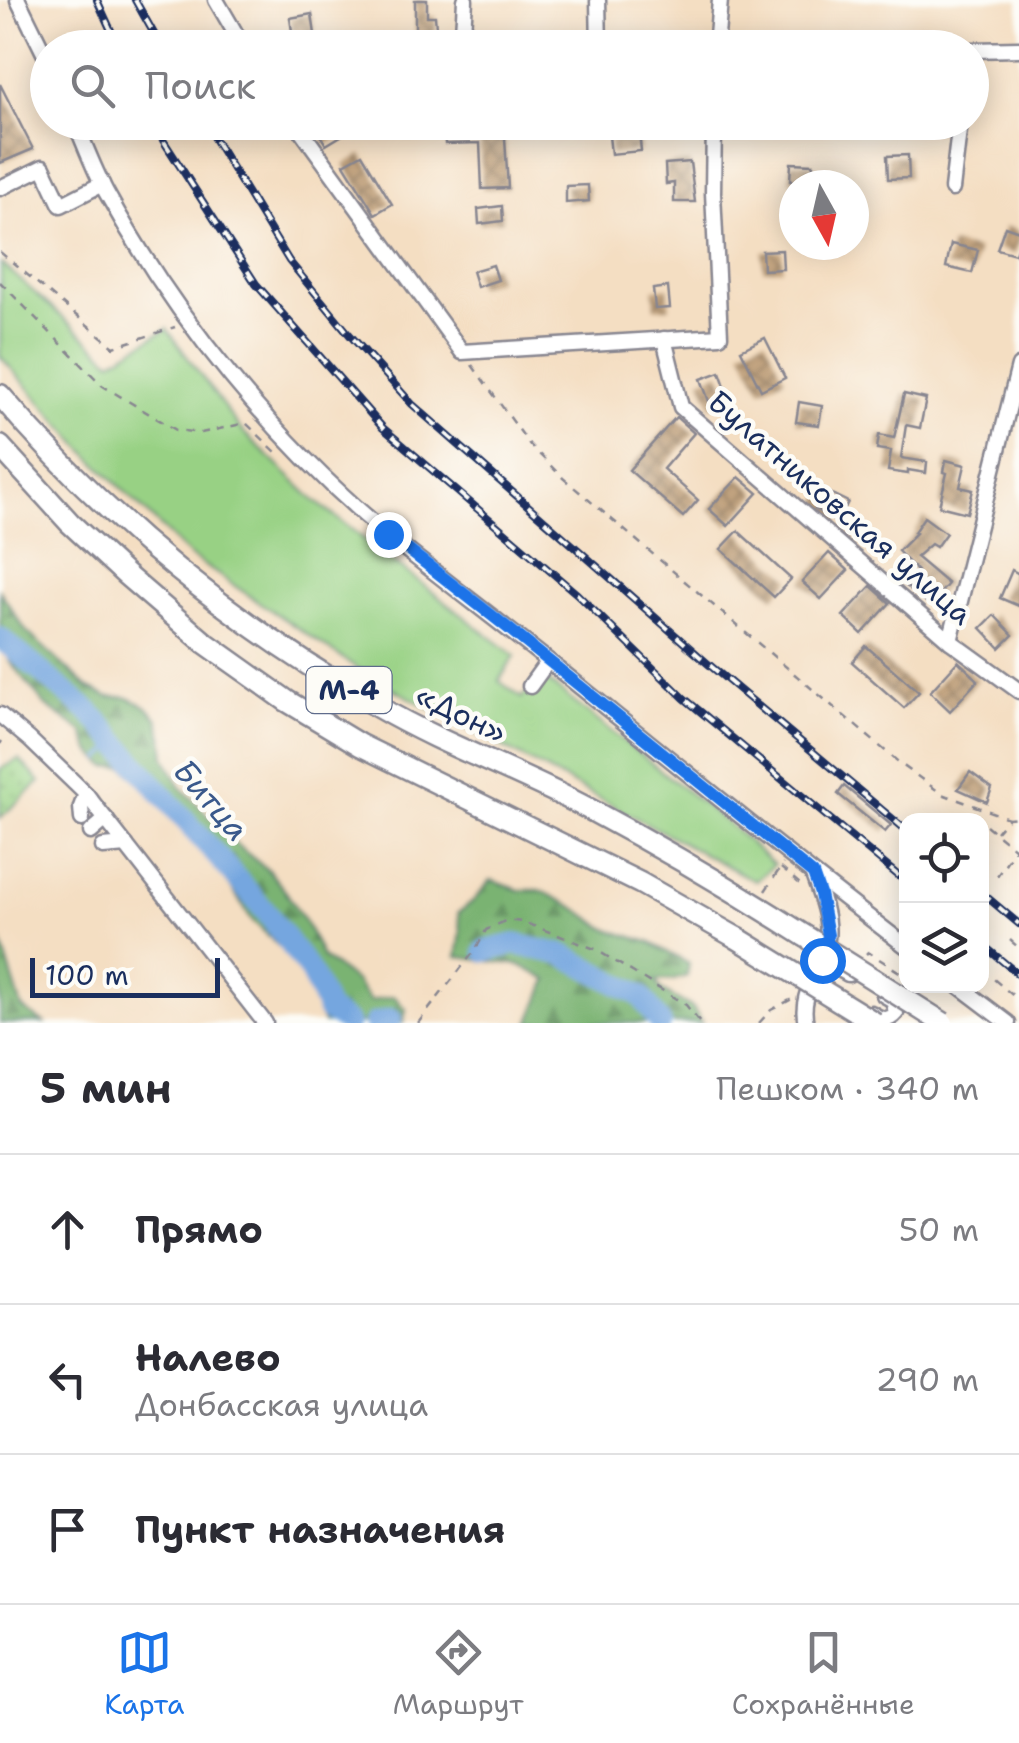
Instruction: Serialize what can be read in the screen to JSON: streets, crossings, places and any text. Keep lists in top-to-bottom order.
{
  "streets": {
    "highway": ["М-4", "«Дон»"],
    "street": ["Булатниковская улица"]
  },
  "water": ["Битца"],
  "scale_bar": "100 m",
  "north": "bottom",
  "page": {
    "search": "Поиск",
    "scale": "100 m",
    "heading": ["5 мин", "Пешком · 340 m"],
    "list": [
      ["Прямо", "50 m"],
      ["Налево", "Донбасская улица", "290 m"],
      "Пункт назначения"
    ],
    "nav": ["Карта", "Маршрут", "Сохранённые"]
  }
}
